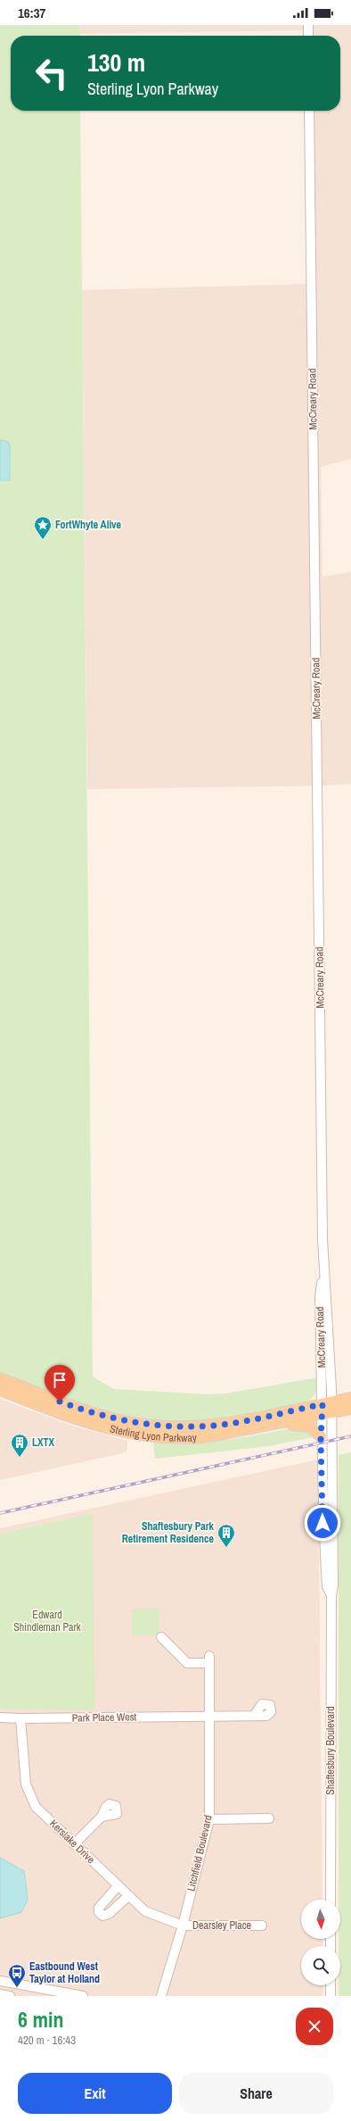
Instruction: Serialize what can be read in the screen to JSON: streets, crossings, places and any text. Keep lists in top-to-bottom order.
{
  "streets": {
    "main road": ["Sterling Lyon Parkway"],
    "street": [
      "McCreary Road",
      "Park Place West",
      "Shaftesbury Boulevard",
      "Kerslake Drive",
      "Litchfield Boulevard",
      "Dearsley Place"
    ]
  },
  "crossings": [
    ["McCreary Road", "Sterling Lyon Parkway"],
    ["McCreary Road", "Shaftesbury Boulevard"],
    ["Sterling Lyon Parkway", "Shaftesbury Boulevard"],
    ["Park Place West", "Kerslake Drive"],
    ["Park Place West", "Litchfield Boulevard"],
    ["Kerslake Drive", "Litchfield Boulevard"],
    ["Kerslake Drive", "Dearsley Place"],
    ["Litchfield Boulevard", "Dearsley Place"]
  ],
  "parks": ["Edward Shindleman Park"],
  "places": {
    "place": ["FortWhyte Alive"],
    "building": ["LXTX", "Shaftesbury Park Retirement Residence"],
    "bus stop": ["Eastbound West Taylor at Holland"]
  },
  "north": "bottom",
  "page": {
    "status": "16:37",
    "turn": ["130 m", "Sterling Lyon Parkway"],
    "heading": ["6 min", "420 m · 16:43"],
    "buttons": ["Exit", "Share"]
  }
}
